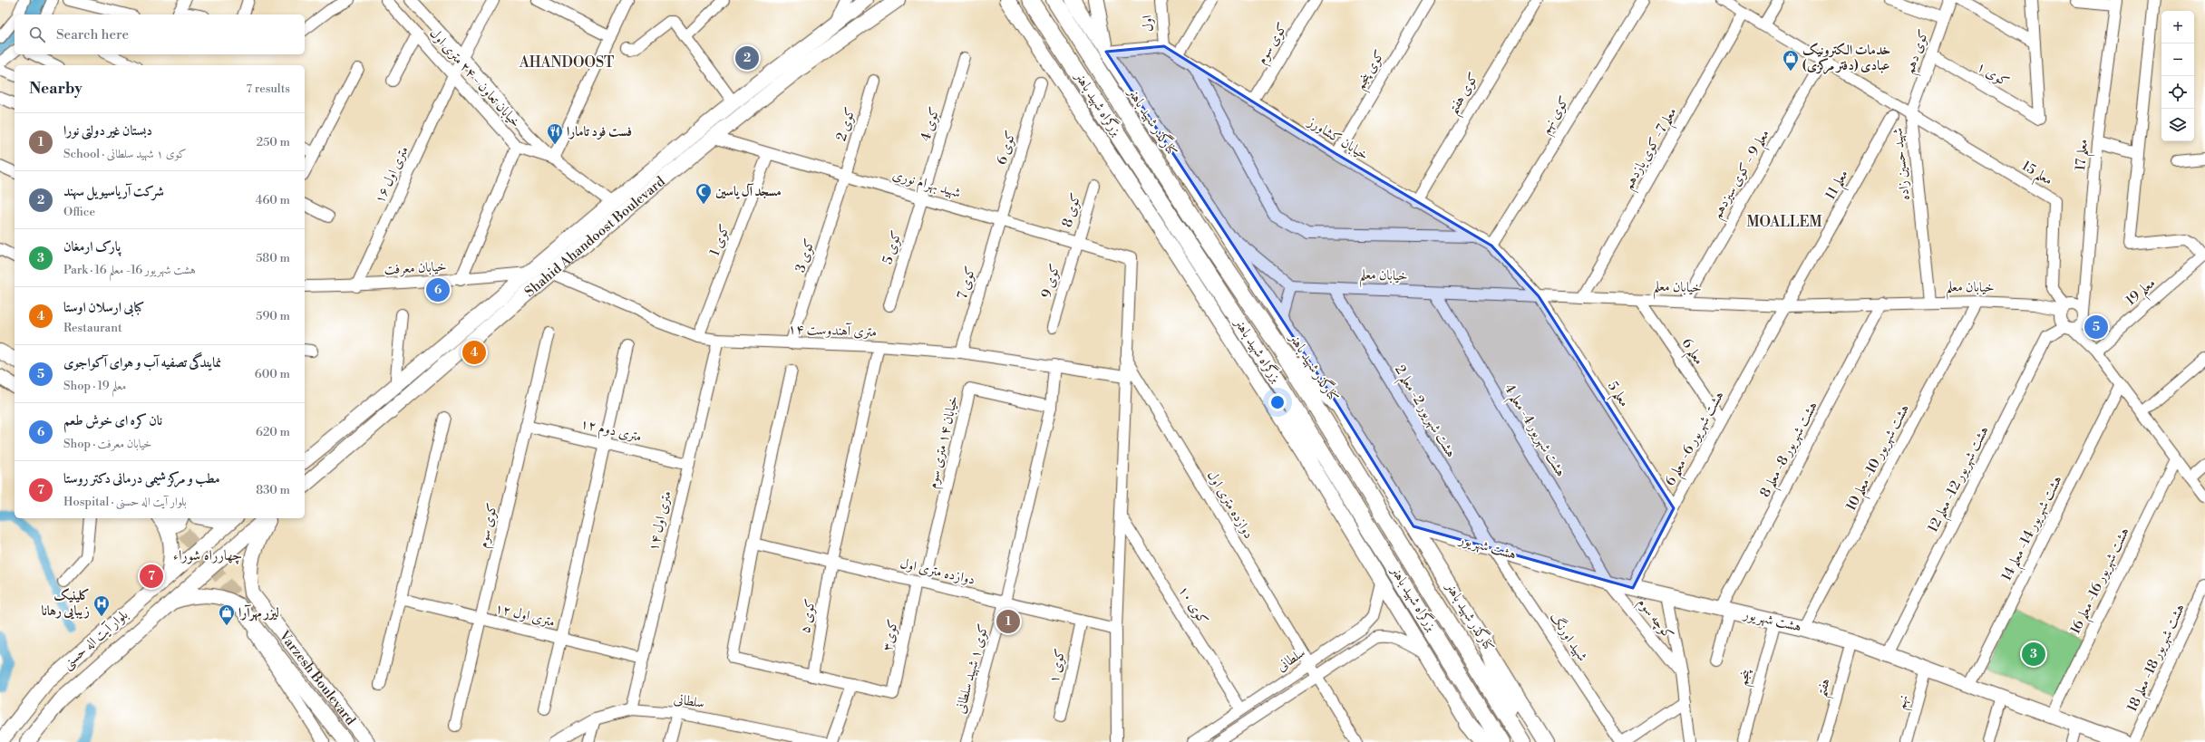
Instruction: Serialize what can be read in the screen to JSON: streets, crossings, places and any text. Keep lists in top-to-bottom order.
{
  "streets": {
    "highway": ["بزرگراه شهید باهنر"],
    "main road": [
      "کنارگذر شهید باهنر",
      "Shahid Ahandoost Boulevard",
      "هشت شهریور",
      "بلوار آیت اله حسنی",
      "Varzesh Boulevard"
    ],
    "street": [
      "اول",
      "کوی سوم",
      "کوی دهم",
      "کوی پنجم",
      "کوی ۱",
      "خیابان تعاون - ۲۴ متری اول",
      "کوی هفتم",
      "کوی نهم",
      "کوی 2",
      "کوی 4",
      "خیابان کشاورز",
      "کوی 6",
      "معلم 7- کوی یازدهم",
      "معلم 17",
      "شهید حسین زاده",
      "معلم 15",
      "معلم 9 - کوی سیزدهم",
      "۱۶ متری اول",
      "شهید بهرام نوری",
      "معلم 11",
      "کوی 8",
      "کوی 1",
      "کوی 5",
      "کوی 3",
      "خیابان معرفت",
      "خیابان معلم",
      "کوی 9",
      "کوی 7",
      "معلم 19",
      "۱۴ متری آهندوست",
      "معلم 6",
      "معلم 5",
      "هشت شهریور 2- معلم 2",
      "۱۲ متری دوم",
      "هشت شهریور 4- معلم 4",
      "هشت شهریور 6- معلم 6",
      "خیابان ۱۴ متری سوم",
      "هشت شهریور 8- معلم 8",
      "هشت شهریور 10- معلم 10",
      "هشت شهریور 12- معلم 12",
      "دوازده متری اول",
      "۱۴ متری اول",
      "هشت شهریور 14- معلم 14",
      "هشت شهریور 16- معلم 16",
      "کوی ۱۰",
      "۱۲ متری اول",
      "کوی ۵",
      "کوچه سوم",
      "کوی۳",
      "شهید اورنگ",
      "هشت شهریور 18- معلم 18",
      "سلطانی",
      "کوی ۱ شهید سلطانی",
      "پنجم",
      "هفتم",
      "نهم"
    ]
  },
  "crossings": [
    ["اول", "خیابان کشاورز"],
    ["کوی سوم", "خیابان کشاورز"],
    ["کوی سوم", "۱۲ متری دوم"],
    ["کوی سوم", "۱۲ متری اول"],
    ["کوی دهم", "کوی ۱"],
    ["کوی دهم", "شهید حسین زاده"],
    ["کوی دهم", "معلم 15"],
    ["کوی پنجم", "خیابان کشاورز"],
    ["کوی ۱", "دوازده متری اول"],
    ["خیابان تعاون - ۲۴ متری اول", "۱۶ متری اول"],
    ["خیابان تعاون - ۲۴ متری اول", "Shahid Ahandoost Boulevard"],
    ["کوی هفتم", "خیابان کشاورز"],
    ["کوی نهم", "خیابان کشاورز"],
    ["کنارگذر شهید باهنر", "هشت شهریور"],
    ["کوی 2", "شهید بهرام نوری"],
    ["کوی 2", "کوی 3"],
    ["کوی 4", "شهید بهرام نوری"],
    ["کوی 4", "کوی 5"],
    ["خیابان کشاورز", "خیابان معلم"],
    ["خیابان کشاورز", "معلم 5"],
    ["کوی 6", "شهید بهرام نوری"],
    ["کوی 6", "کوی 7"],
    ["معلم 7- کوی یازدهم", "شهید حسین زاده"],
    ["معلم 7- کوی یازدهم", "خیابان معلم"],
    ["معلم 17", "خیابان معلم"],
    ["معلم 17", "هشت شهریور 12- معلم 12"],
    ["شهید حسین زاده", "معلم 15"],
    ["شهید حسین زاده", "معلم 9 - کوی سیزدهم"],
    ["شهید حسین زاده", "خیابان معلم"],
    ["معلم 15", "خیابان معلم"],
    ["معلم 9 - کوی سیزدهم", "خیابان معلم"],
    ["۱۶ متری اول", "خیابان معرفت"],
    ["شهید بهرام نوری", "کوی 8"],
    ["شهید بهرام نوری", "Shahid Ahandoost Boulevard"],
    ["شهید بهرام نوری", "کوی 1"],
    ["شهید بهرام نوری", "کوی 5"],
    ["شهید بهرام نوری", "کوی 3"],
    ["شهید بهرام نوری", "کوی 9"],
    ["شهید بهرام نوری", "کوی 7"],
    ["شهید بهرام نوری", "دوازده متری اول"],
    ["معلم 11", "خیابان معلم"],
    ["معلم 11", "هشت شهریور 6- معلم 6"],
    ["کوی 8", "کوی 9"],
    ["Shahid Ahandoost Boulevard", "خیابان معرفت"],
    ["Shahid Ahandoost Boulevard", "۱۴ متری آهندوست"],
    ["کوی 1", "۱۴ متری آهندوست"],
    ["کوی 3", "۱۴ متری آهندوست"],
    ["خیابان معلم", "معلم 6"],
    ["خیابان معلم", "معلم 5"],
    ["خیابان معلم", "هشت شهریور 2- معلم 2"],
    ["خیابان معلم", "هشت شهریور 4- معلم 4"],
    ["خیابان معلم", "هشت شهریور 6- معلم 6"],
    ["خیابان معلم", "هشت شهریور 8- معلم 8"],
    ["خیابان معلم", "هشت شهریور 10- معلم 10"],
    ["خیابان معلم", "هشت شهریور 12- معلم 12"],
    ["کوی 7", "۱۴ متری آهندوست"],
    ["۱۴ متری آهندوست", "۱۴ متری اول"],
    ["۱۴ متری آهندوست", "کوی ۵"],
    ["۱۴ متری آهندوست", "کوی ۱ شهید سلطانی"],
    ["معلم 6", "هشت شهریور 6- معلم 6"],
    ["معلم 5", "هشت شهریور 6- معلم 6"],
    ["هشت شهریور 2- معلم 2", "هشت شهریور"],
    ["هشت شهریور 2- معلم 2", "شهید اورنگ"],
    ["۱۲ متری دوم", "۱۴ متری اول"],
    ["هشت شهریور 4- معلم 4", "هشت شهریور"],
    ["هشت شهریور 4- معلم 4", "کوچه سوم"],
    ["هشت شهریور 6- معلم 6", "هشت شهریور"],
    ["خیابان ۱۴ متری سوم", "دوازده متری اول"],
    ["خیابان ۱۴ متری سوم", "کوی۳"],
    ["خیابان ۱۴ متری سوم", "کوی ۱ شهید سلطانی"],
    ["هشت شهریور 8- معلم 8", "هشت شهریور"],
    ["هشت شهریور 10- معلم 10", "هشت شهریور"],
    ["هشت شهریور 12- معلم 12", "هشت شهریور"],
    ["دوازده متری اول", "کوی ۵"],
    ["دوازده متری اول", "کوی۳"],
    ["دوازده متری اول", "سلطانی"],
    ["دوازده متری اول", "کوی ۱ شهید سلطانی"],
    ["۱۴ متری اول", "۱۲ متری اول"],
    ["۱۴ متری اول", "سلطانی"],
    ["هشت شهریور 14- معلم 14", "هشت شهریور"],
    ["هشت شهریور", "هشت شهریور 16- معلم 16"],
    ["هشت شهریور", "کوچه سوم"],
    ["هشت شهریور", "شهید اورنگ"],
    ["هشت شهریور", "پنجم"],
    ["هشت شهریور", "هفتم"],
    ["هشت شهریور", "نهم"],
    ["کوی ۱۰", "سلطانی"],
    ["بلوار آیت اله حسنی", "Varzesh Boulevard"]
  ],
  "districts": ["AHANDOOST", "MOALLEM", "چهارراه شوراء"],
  "places": {
    "shop": ["خدمات الکترونیک عبادی (دفتر مرکزی)", "لیزر مهرآرا"],
    "restaurant": ["فست فود تامارا"],
    "mosque": ["مسجد آل یاسین"],
    "hospital": ["کلینیک زیبایی رهانا"]
  },
  "page": {
    "map_buttons": ["+", "−"],
    "search": "Search here",
    "pins": [
      "2",
      "6",
      "5",
      "4",
      "7",
      "1",
      "3"
    ],
    "heading": ["Nearby", "7 results"],
    "list": [
      {
        "mark": "1",
        "name": "دبستان غیر دولتی نورا",
        "note": "School · کوی ۱ شهید سلطانی",
        "value": "250 m"
      },
      {
        "mark": "2",
        "name": "شرکت آریاسیویل سهند",
        "note": "Office",
        "value": "460 m"
      },
      {
        "mark": "3",
        "name": "پارک ارمغان",
        "note": "Park · هشت شهریور 16- معلم 16",
        "value": "580 m"
      },
      {
        "mark": "4",
        "name": "کبابی ارسلان اوستا",
        "note": "Restaurant",
        "value": "590 m"
      },
      {
        "mark": "5",
        "name": "نمایندگی تصفیه آب و هوای آکواجوی",
        "note": "Shop · معلم 19",
        "value": "600 m"
      },
      {
        "mark": "6",
        "name": "نان کره ای خوش طعم",
        "note": "Shop · خیابان معرفت",
        "value": "620 m"
      },
      {
        "mark": "7",
        "name": "مطب و مرکز شیمی درمانی دکتر روستا",
        "note": "Hospital · بلوار آیت اله حسنی",
        "value": "830 m"
      }
    ]
  }
}
